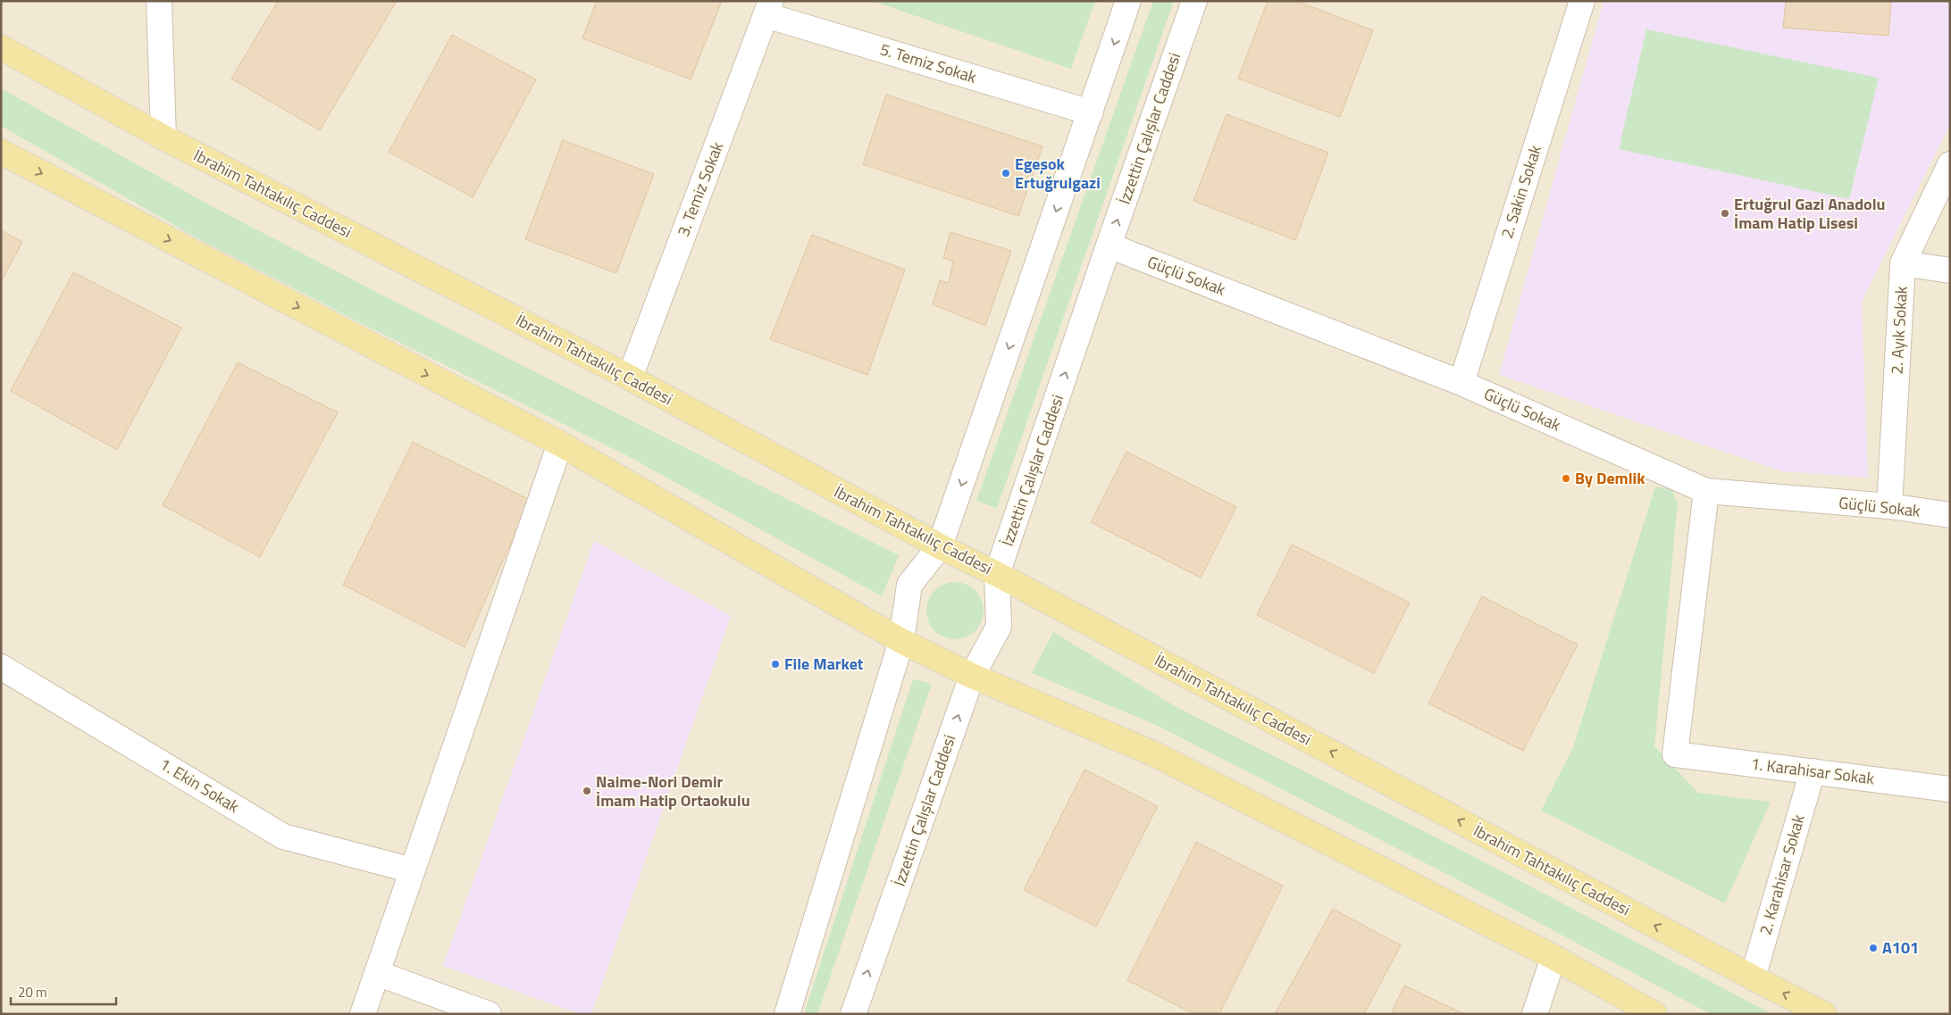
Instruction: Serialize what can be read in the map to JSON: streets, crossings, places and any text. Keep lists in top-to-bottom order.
{
  "streets": {
    "main road": ["İbrahim Tahtakılıç Caddesi"],
    "street": [
      "5. Temiz Sokak",
      "İzzettin Çalışlar Caddesi",
      "3. Temiz Sokak",
      "2. Sakin Sokak",
      "Güçlü Sokak",
      "2. Ayık Sokak",
      "1. Karahisar Sokak",
      "1. Ekin Sokak",
      "2. Karahisar Sokak"
    ]
  },
  "crossings": [
    ["5. Temiz Sokak", "3. Temiz Sokak"],
    ["İzzettin Çalışlar Caddesi", "İbrahim Tahtakılıç Caddesi"],
    ["İzzettin Çalışlar Caddesi", "Güçlü Sokak"],
    ["3. Temiz Sokak", "İbrahim Tahtakılıç Caddesi"],
    ["2. Sakin Sokak", "Güçlü Sokak"],
    ["İbrahim Tahtakılıç Caddesi", "2. Karahisar Sokak"],
    ["Güçlü Sokak", "2. Ayık Sokak"],
    ["Güçlü Sokak", "1. Karahisar Sokak"],
    ["1. Karahisar Sokak", "2. Karahisar Sokak"]
  ],
  "places": [
    "Egeşok Ertuğrulgazi",
    "Ertuğrul Gazi Anadolu İmam Hatip Lisesi",
    "By Demlik",
    "File Market",
    "Naime-Nori Demir İmam Hatip Ortaokulu",
    "A101"
  ],
  "scale_bar": "20 m"
}
